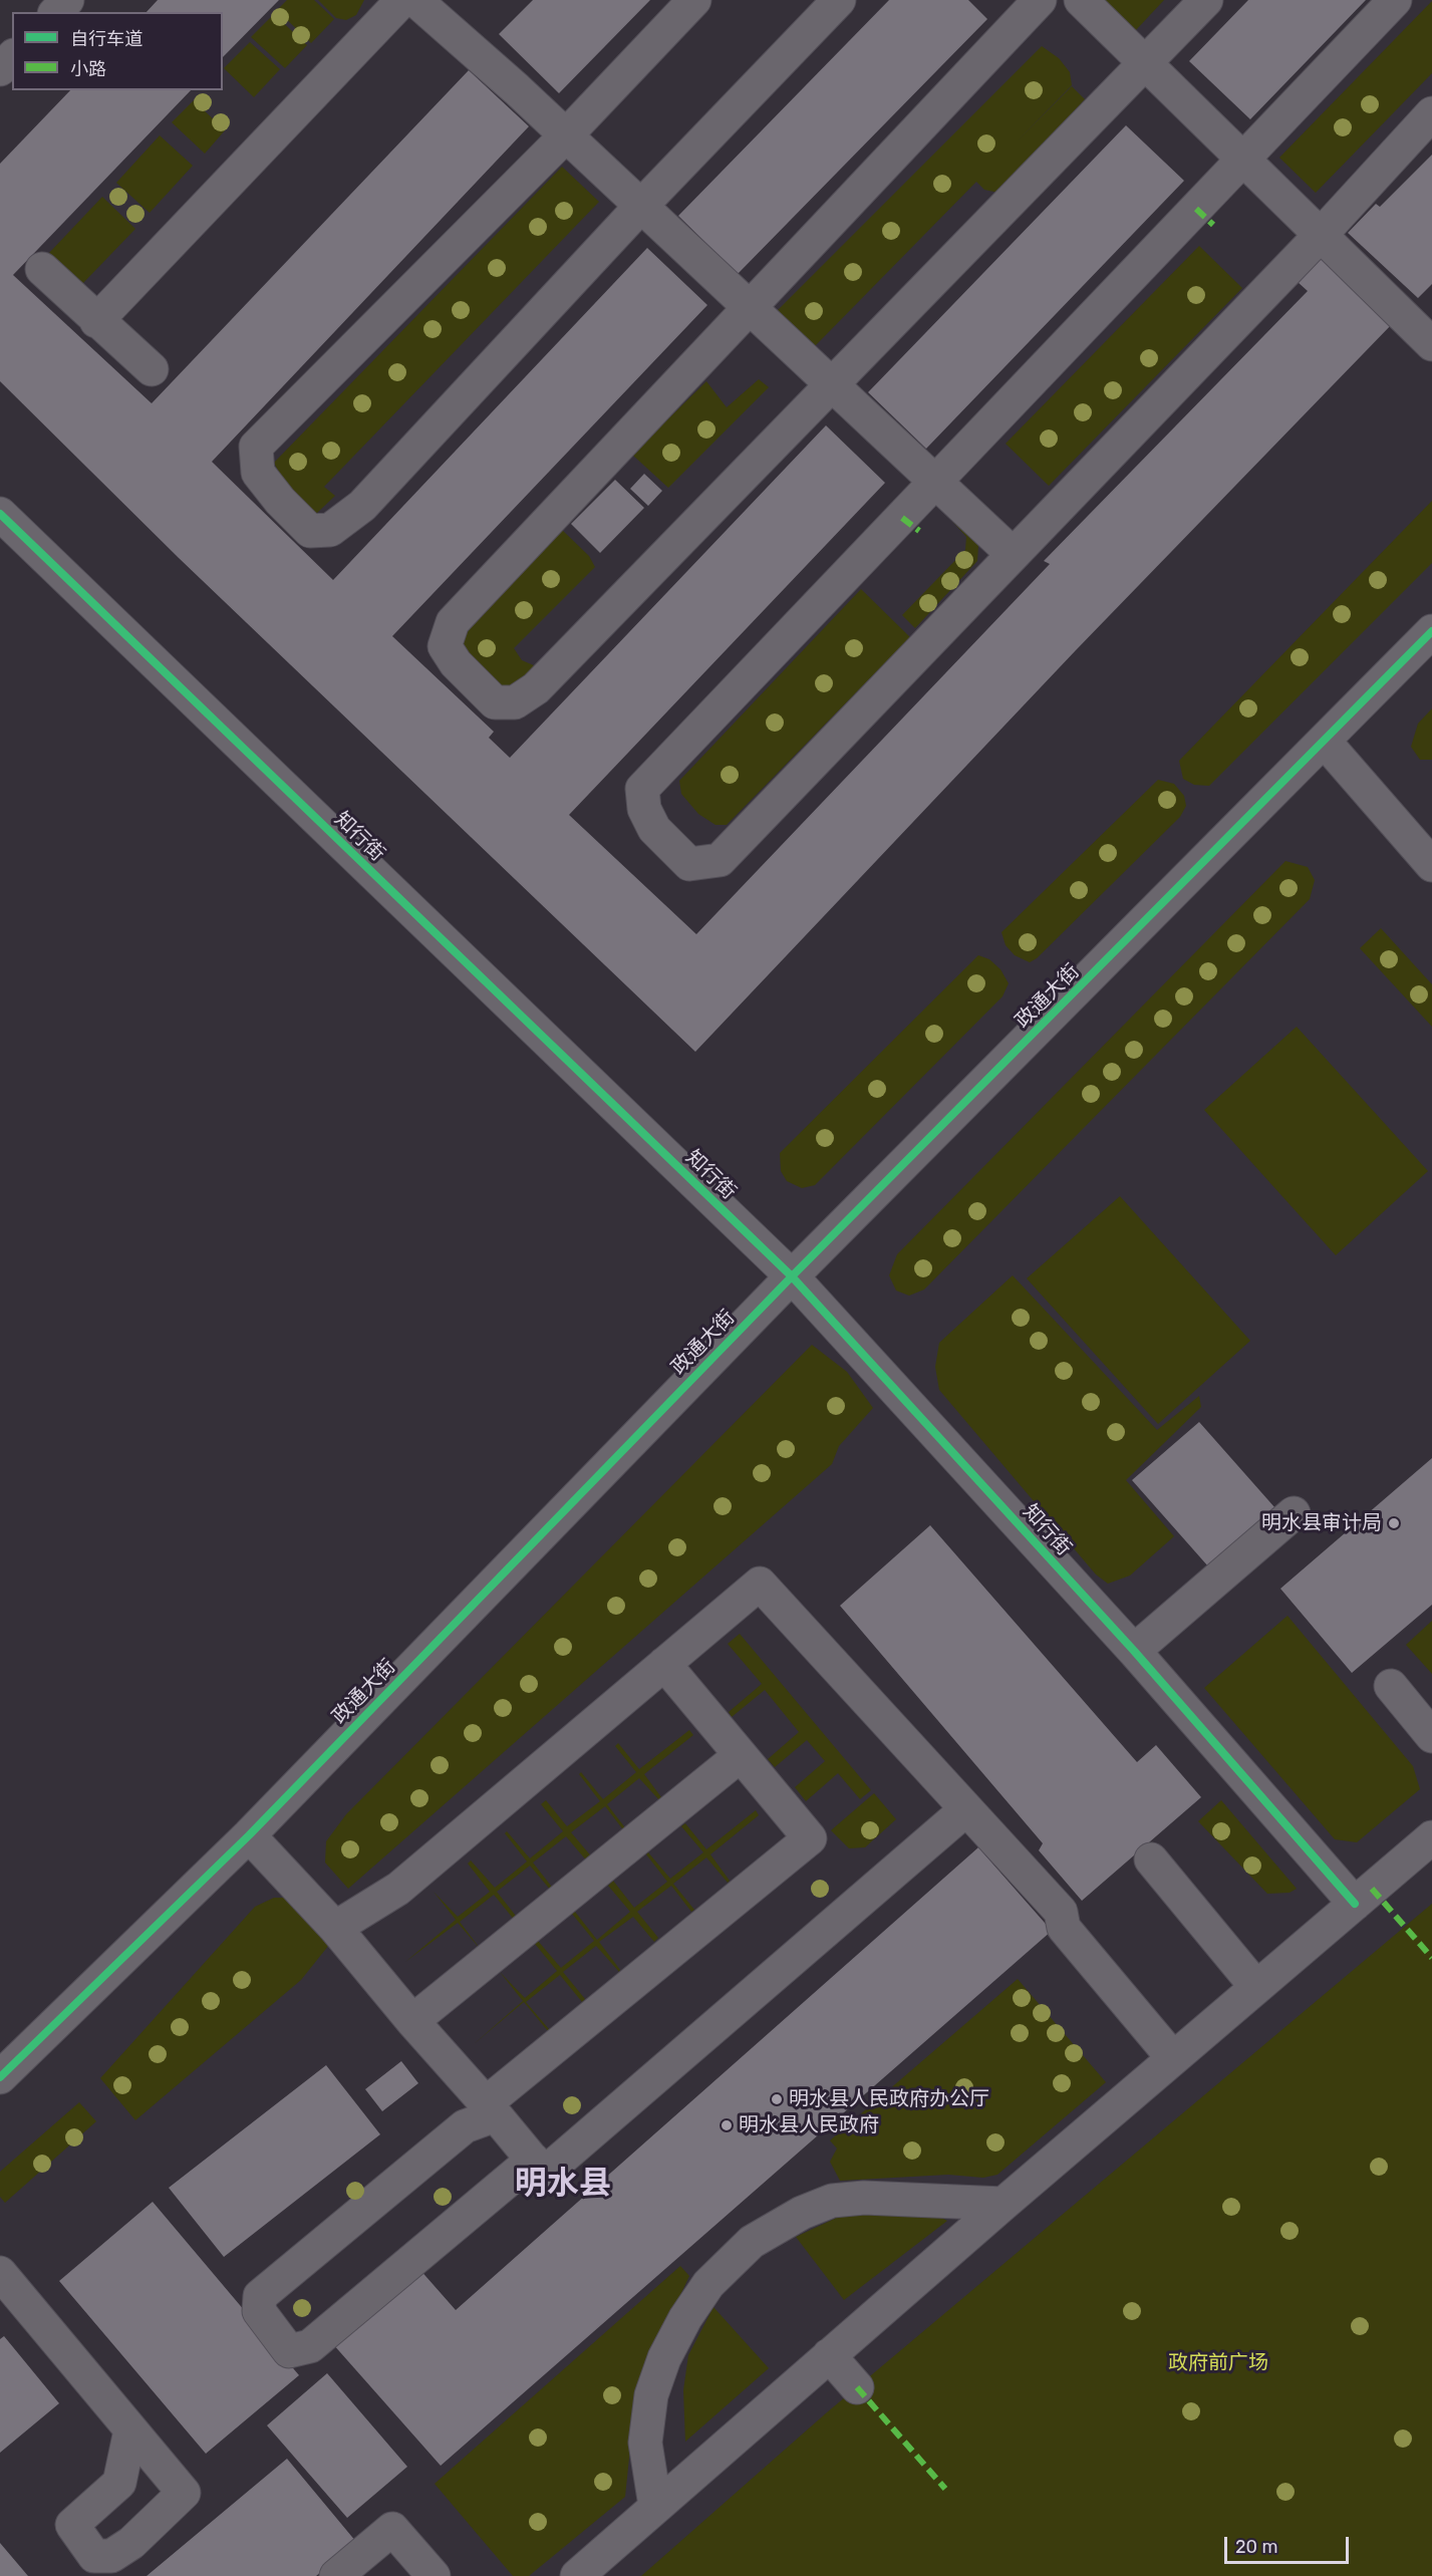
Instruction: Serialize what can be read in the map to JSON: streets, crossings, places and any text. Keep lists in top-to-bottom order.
{
  "streets": {
    "street": ["知行街", "政通大街"]
  },
  "crossings": [
    ["知行街", "政通大街"]
  ],
  "districts": ["明水县"],
  "parks": ["政府前广场"],
  "places": ["明水县审计局", "明水县人民政府办公厅", "明水县人民政府"],
  "legend": ["自行车道", "小路"],
  "scale_bar": "20 m"
}
